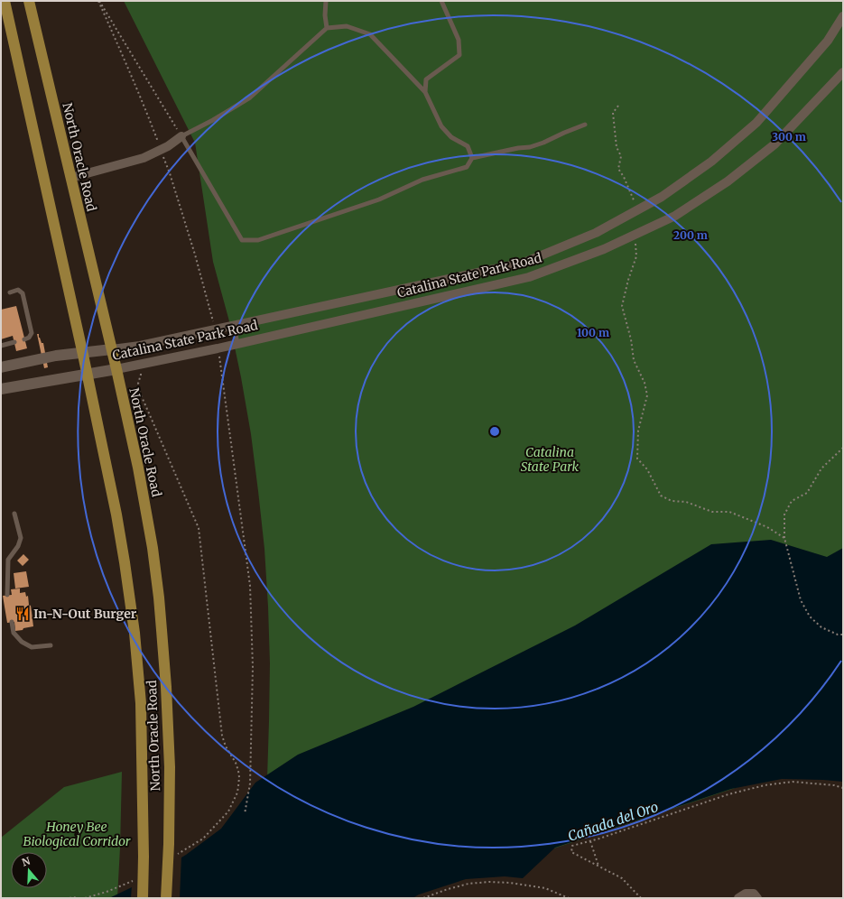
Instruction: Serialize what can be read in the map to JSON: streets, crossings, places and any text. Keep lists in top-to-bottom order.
{
  "streets": {
    "highway": ["North Oracle Road"],
    "street": ["Catalina State Park Road"]
  },
  "crossings": [
    ["North Oracle Road", "Catalina State Park Road"]
  ],
  "water": ["Cañada del Oro"],
  "parks": ["Catalina State Park", "Honey Bee Biological Corridor"],
  "places": {
    "restaurant": ["In-N-Out Burger"]
  },
  "north": "top",
  "rings": ["300 m", "200 m", "100 m"]
}
